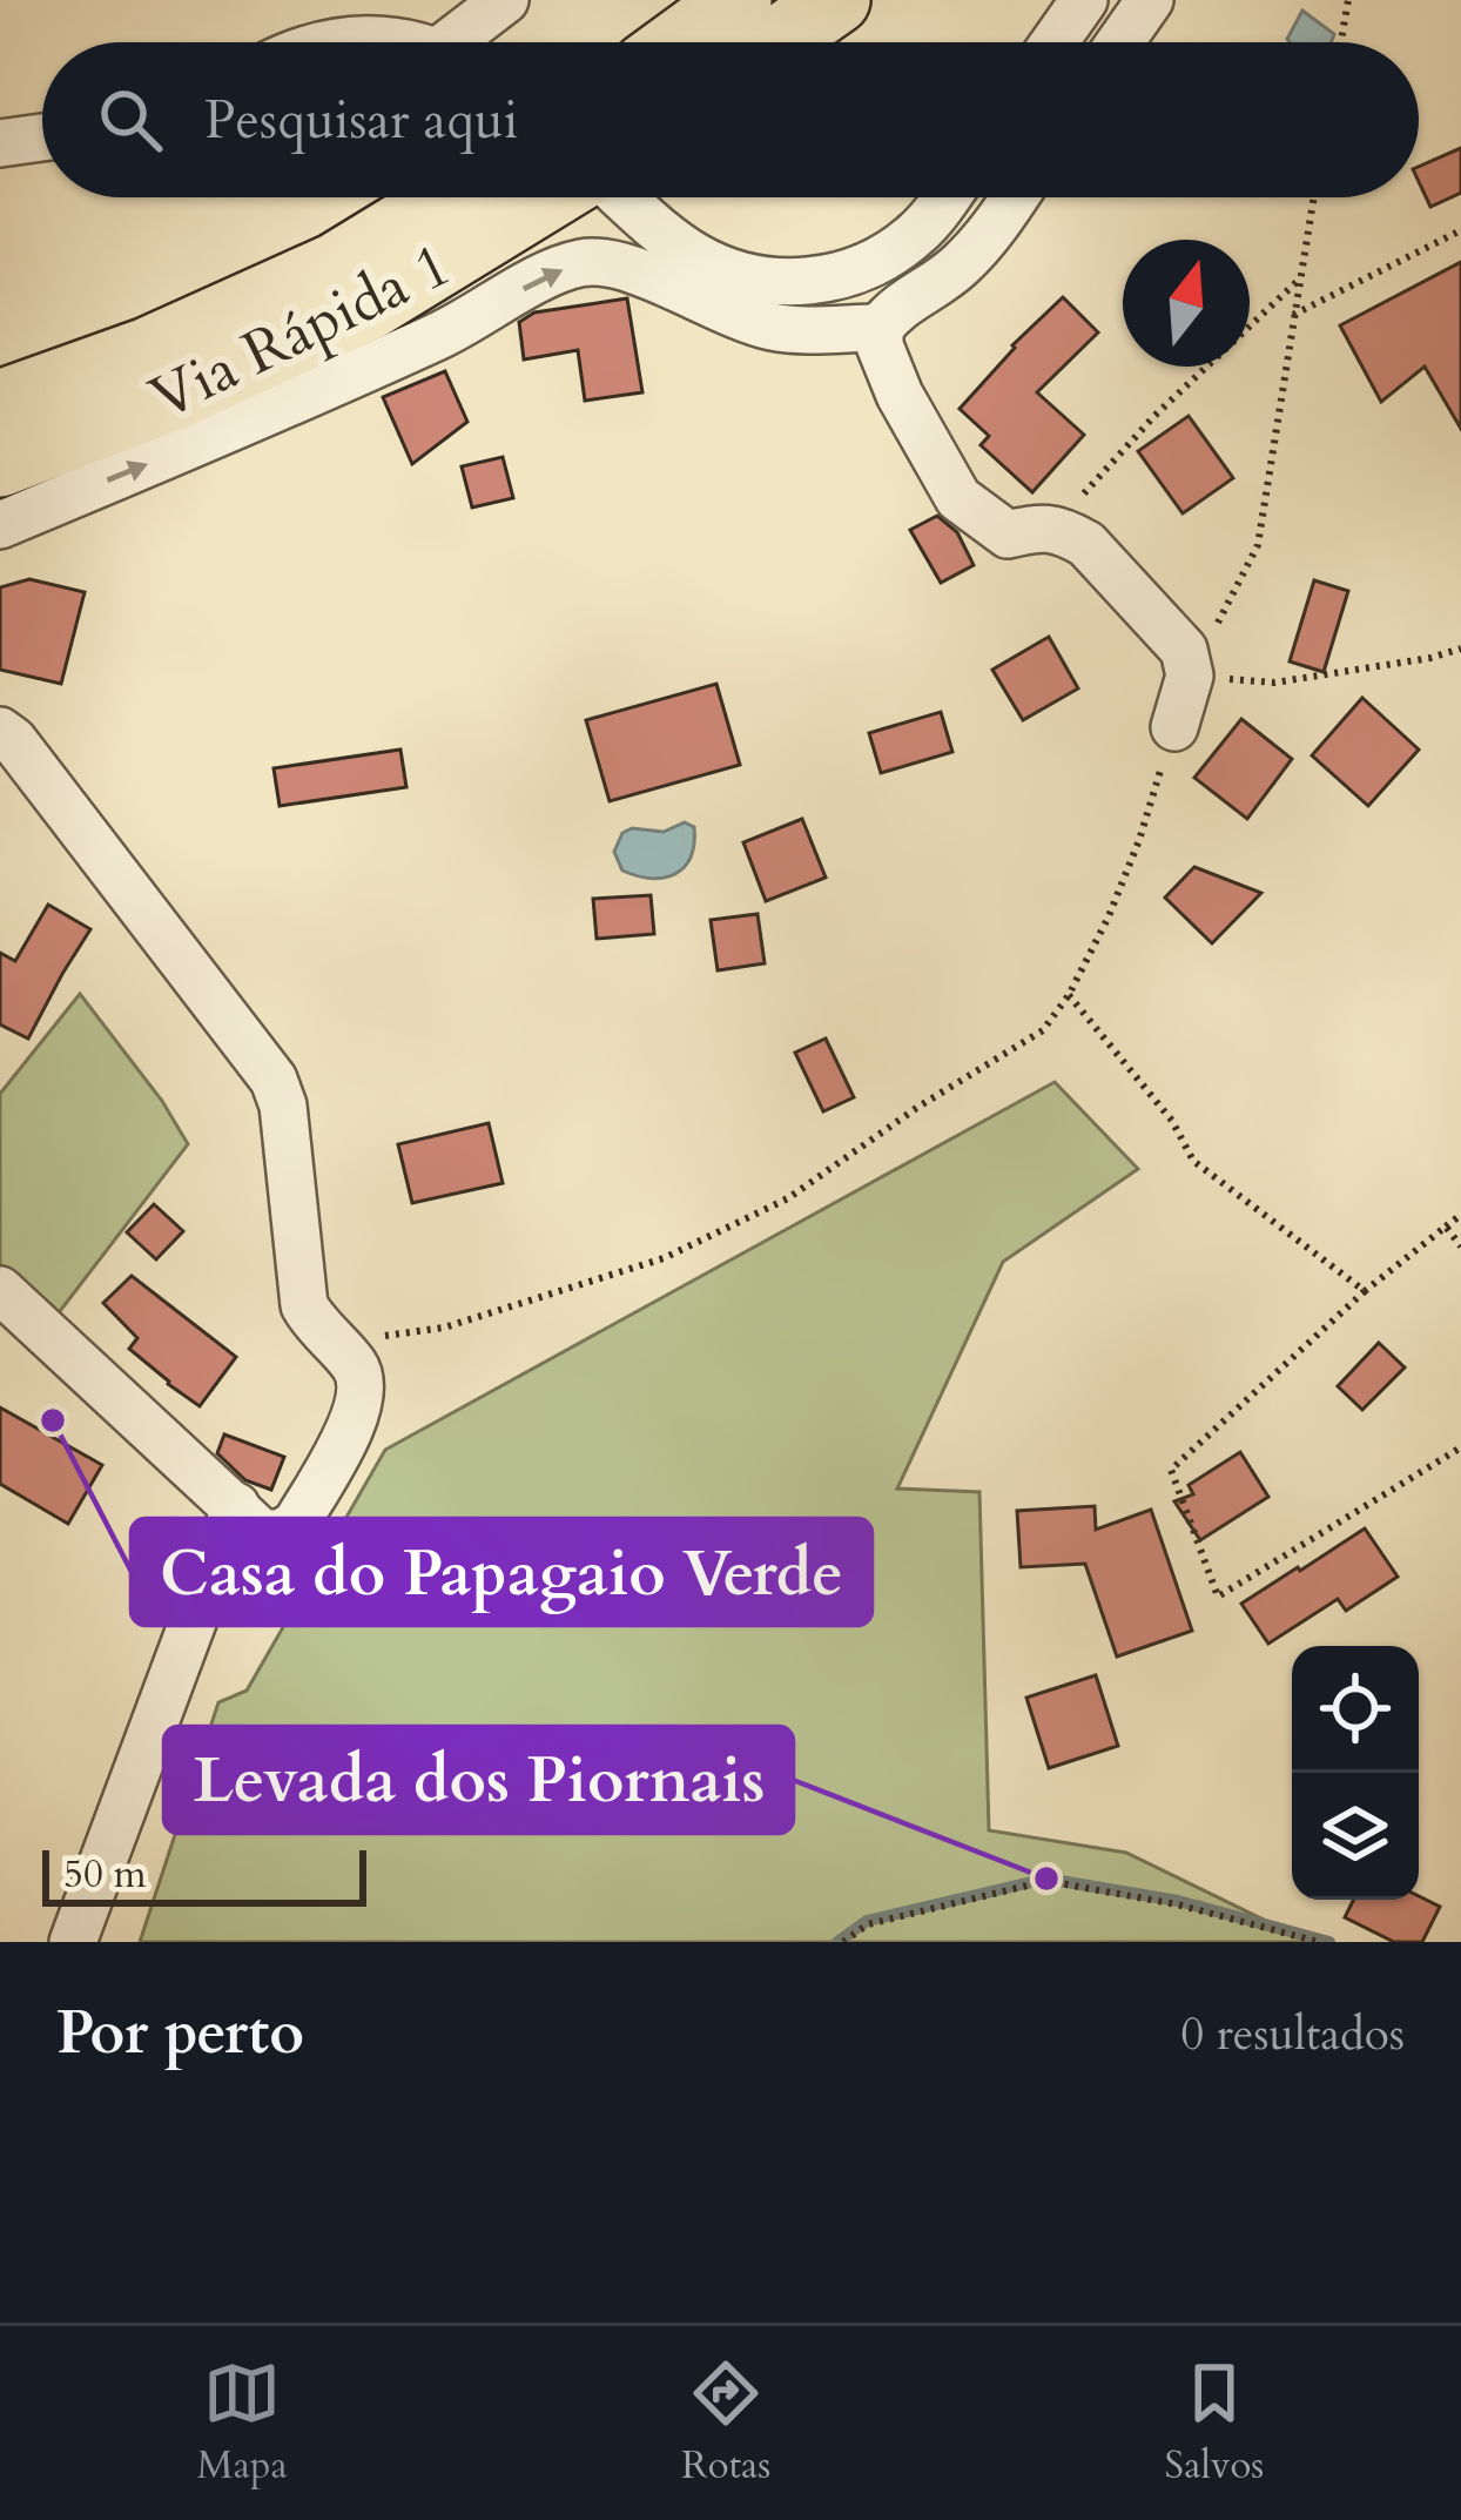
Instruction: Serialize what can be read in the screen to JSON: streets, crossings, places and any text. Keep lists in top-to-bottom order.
{
  "streets": {
    "highway": ["Via Rápida 1"]
  },
  "places": ["Casa do Papagaio Verde", "Levada dos Piornais"],
  "scale_bar": "50 m",
  "north": "top",
  "page": {
    "search": "Pesquisar aqui",
    "scale": "50 m",
    "heading": ["Por perto", "0 resultados"],
    "nav": ["Mapa", "Rotas", "Salvos"]
  }
}
